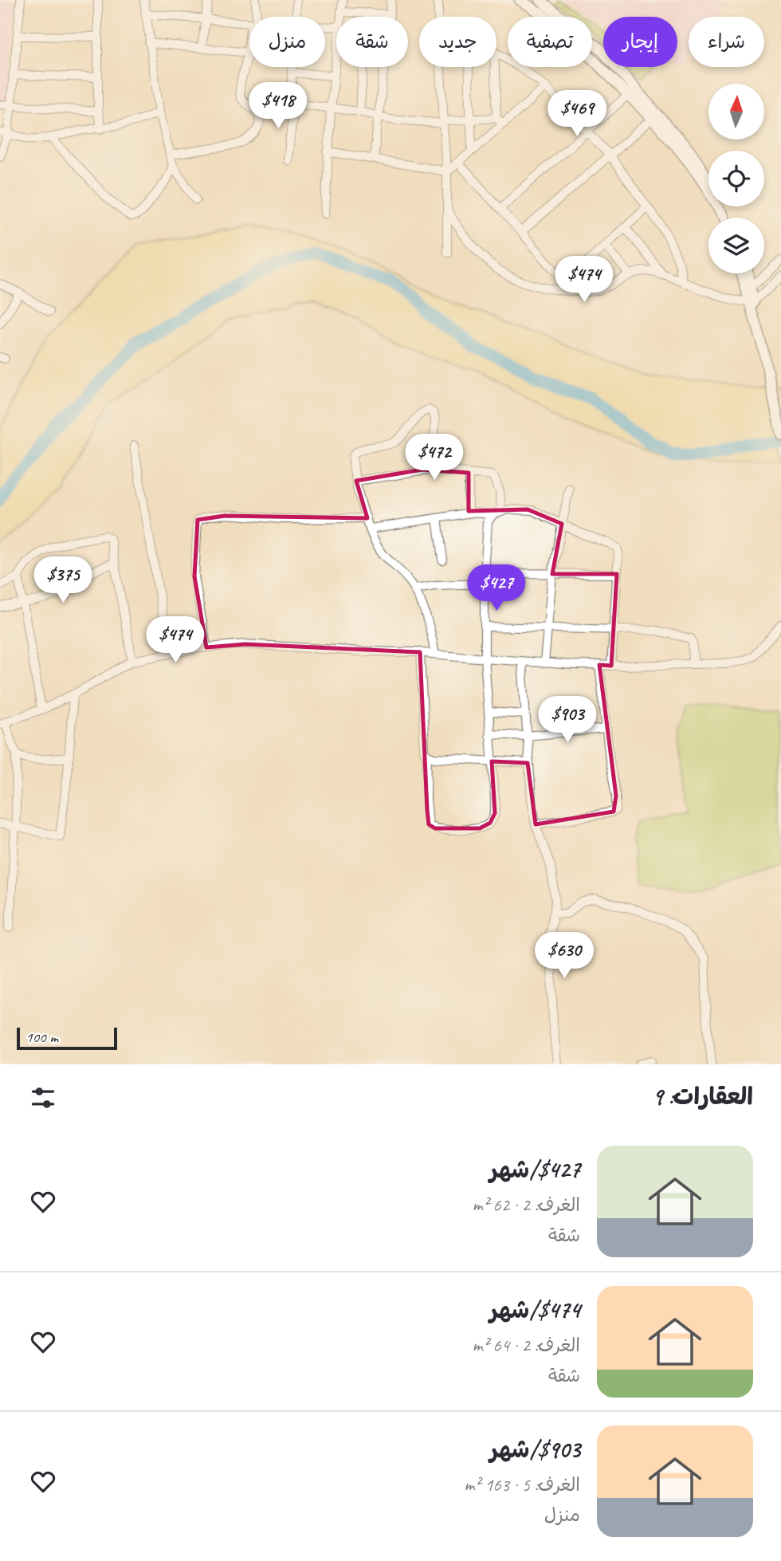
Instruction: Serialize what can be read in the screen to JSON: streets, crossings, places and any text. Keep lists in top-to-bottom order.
{
  "scale_bar": "100 m",
  "north": "top",
  "page": {
    "chip": [
      "شراء",
      "إيجار",
      "تصفية",
      "جديد",
      "شقة",
      "منزل"
    ],
    "price": [
      "$418",
      "$469",
      "$474",
      "$472",
      "$375",
      "$427",
      "$474",
      "$903",
      "$630"
    ],
    "scale": "100 m",
    "heading": "العقارات: 9",
    "list": [
      {
        "name": "$427/شهر",
        "note": "الغرف: 2 · 62 m² · شقة"
      },
      {
        "name": "$474/شهر",
        "note": "الغرف: 2 · 64 m² · شقة"
      },
      {
        "name": "$903/شهر",
        "note": "الغرف: 5 · 163 m² · منزل"
      }
    ]
  }
}
